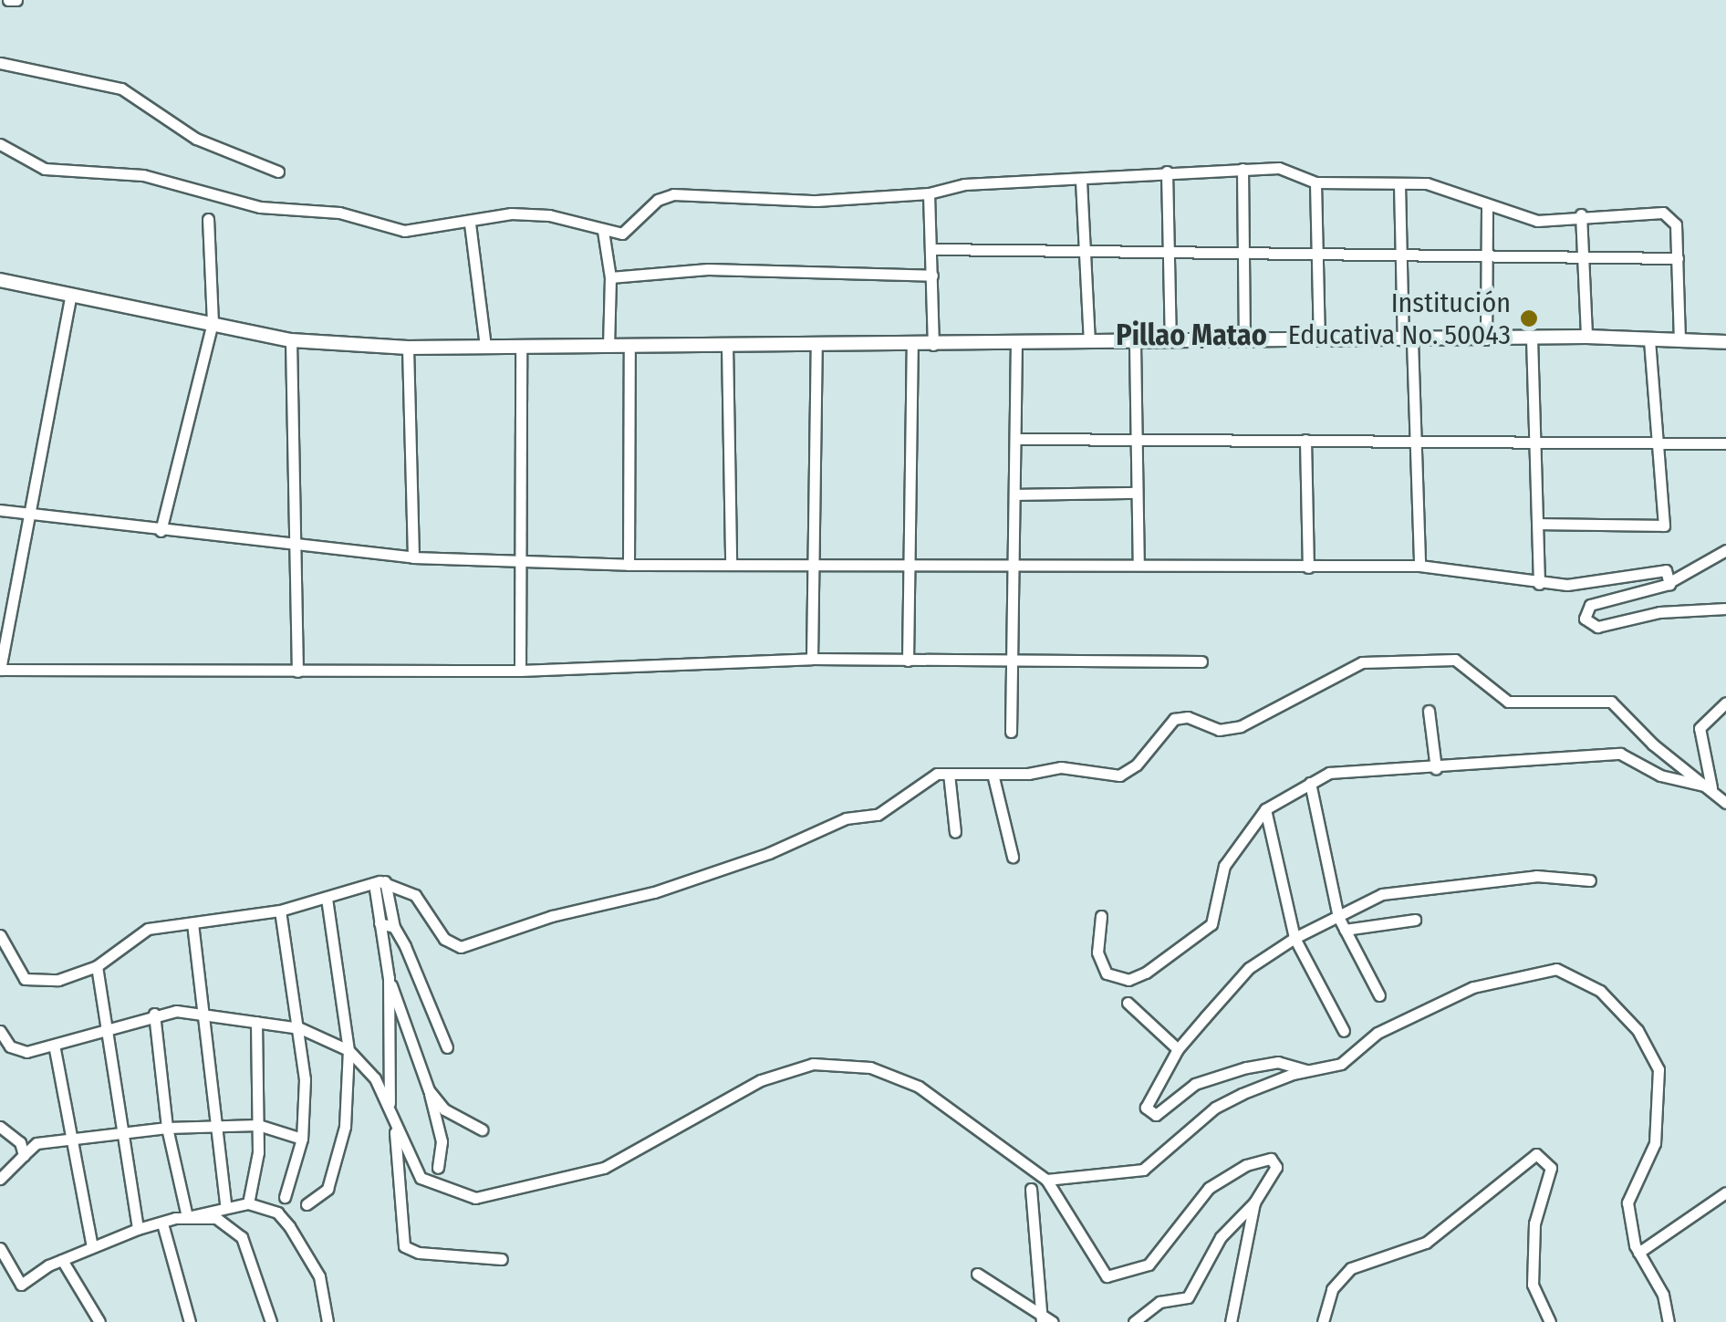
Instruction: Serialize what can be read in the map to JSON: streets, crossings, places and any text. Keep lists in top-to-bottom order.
{
  "districts": ["Pillao Matao"],
  "places": ["Institución Educativa No. 50043"]
}
